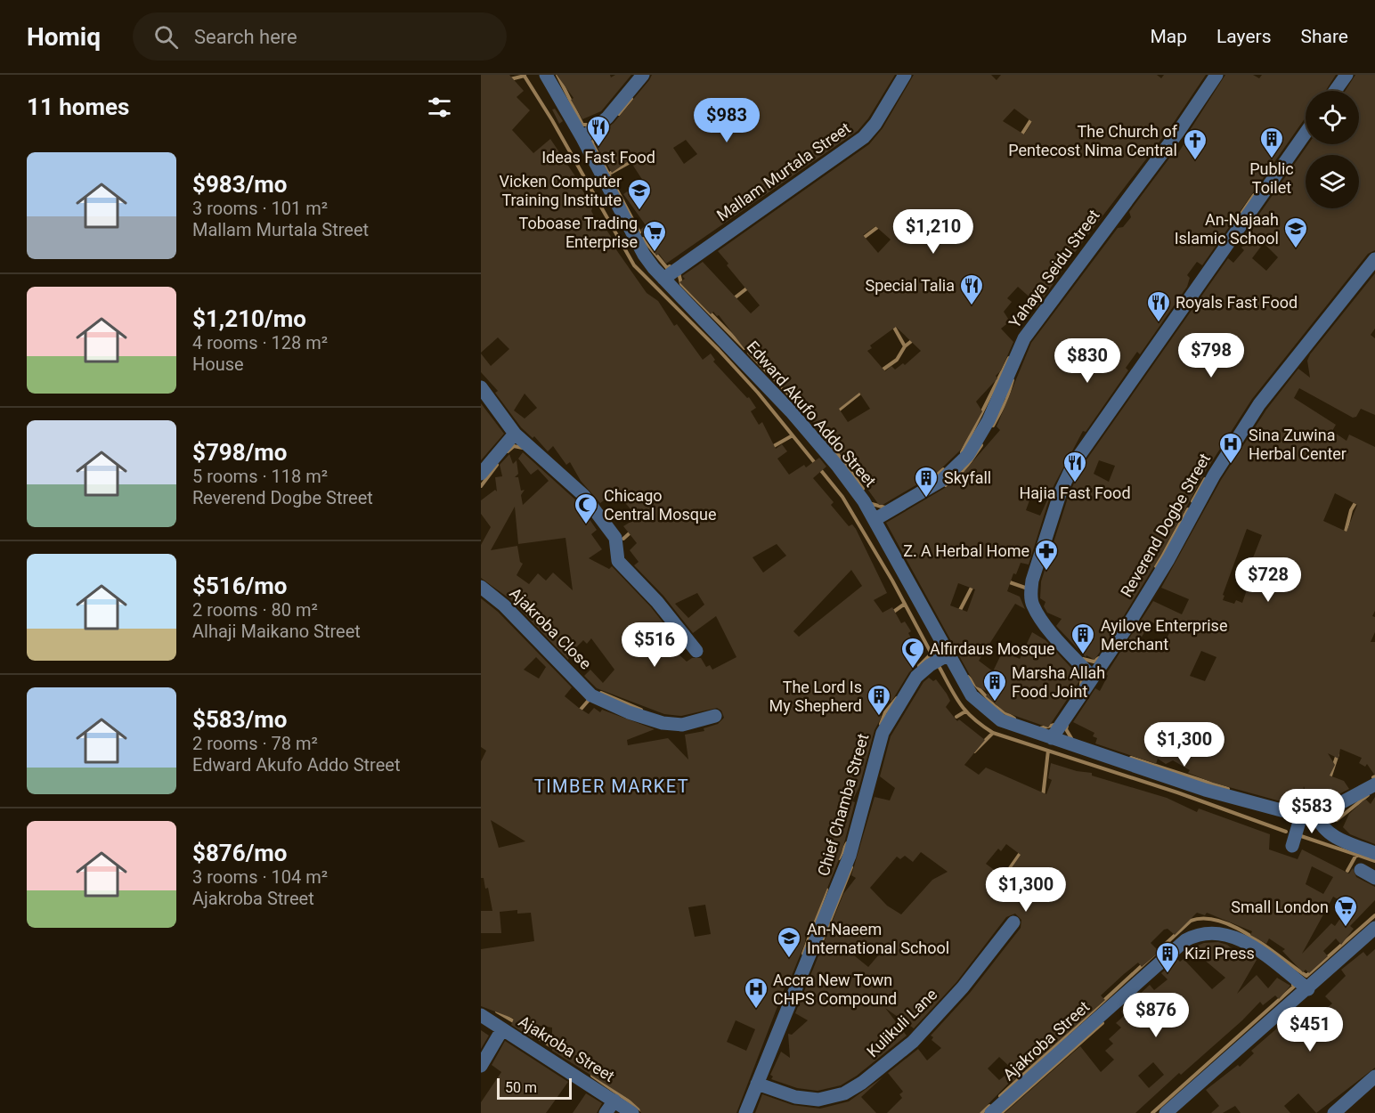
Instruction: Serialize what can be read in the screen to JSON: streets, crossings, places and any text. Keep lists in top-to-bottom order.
{
  "streets": {
    "street": [
      "Mallam Murtala Street",
      "Yahaya Seidu Street",
      "Edward Akufo Addo Street",
      "Reverend Dogbe Street",
      "Ajakroba Close",
      "Chief Chamba Street",
      "Kulikuli Lane",
      "Ajakroba Street"
    ]
  },
  "crossings": [
    ["Mallam Murtala Street", "Edward Akufo Addo Street"],
    ["Yahaya Seidu Street", "Edward Akufo Addo Street"],
    ["Edward Akufo Addo Street", "Reverend Dogbe Street"],
    ["Edward Akufo Addo Street", "Chief Chamba Street"],
    ["Chief Chamba Street", "Kulikuli Lane"]
  ],
  "districts": ["TIMBER MARKET"],
  "places": {
    "restaurant": [
      "Ideas Fast Food",
      "Special Talia",
      "Royals Fast Food",
      "Hajia Fast Food"
    ],
    "building": [
      "Public Toilet",
      "Skyfall",
      "Ayilove Enterprise Merchant",
      "Marsha Allah Food Joint",
      "The Lord Is My Shepherd",
      "Kizi Press"
    ],
    "church": ["The Church of Pentecost Nima Central"],
    "school or university": ["Vicken Computer Training Institute", "An-Najaah Islamic School", "An-Naeem International School"],
    "supermarket": ["Toboase Trading Enterprise", "Small London"],
    "hospital": ["Sina Zuwina Herbal Center", "Accra New Town CHPS Compound"],
    "mosque": ["Chicago Central Mosque", "Alfirdaus Mosque"],
    "pharmacy": ["Z. A Herbal Home"]
  },
  "scale_bar": "50 m",
  "page": {
    "header": "Homiq",
    "search": "Search here",
    "nav": ["Map", "Layers", "Share"],
    "heading": "11 homes",
    "price": [
      "$983",
      "$1,210",
      "$798",
      "$830",
      "$728",
      "$516",
      "$1,300",
      "$583",
      "$1,300",
      "$876",
      "$451"
    ],
    "list": [
      {
        "name": "$983/mo",
        "note": "3 rooms · 101 m² · Mallam Murtala Street"
      },
      {
        "name": "$1,210/mo",
        "note": "4 rooms · 128 m² · House"
      },
      {
        "name": "$798/mo",
        "note": "5 rooms · 118 m² · Reverend Dogbe Street"
      },
      {
        "name": "$516/mo",
        "note": "2 rooms · 80 m² · Alhaji Maikano Street"
      },
      {
        "name": "$583/mo",
        "note": "2 rooms · 78 m² · Edward Akufo Addo Street"
      },
      {
        "name": "$876/mo",
        "note": "3 rooms · 104 m² · Ajakroba Street"
      }
    ],
    "scale": "50 m"
  }
}
